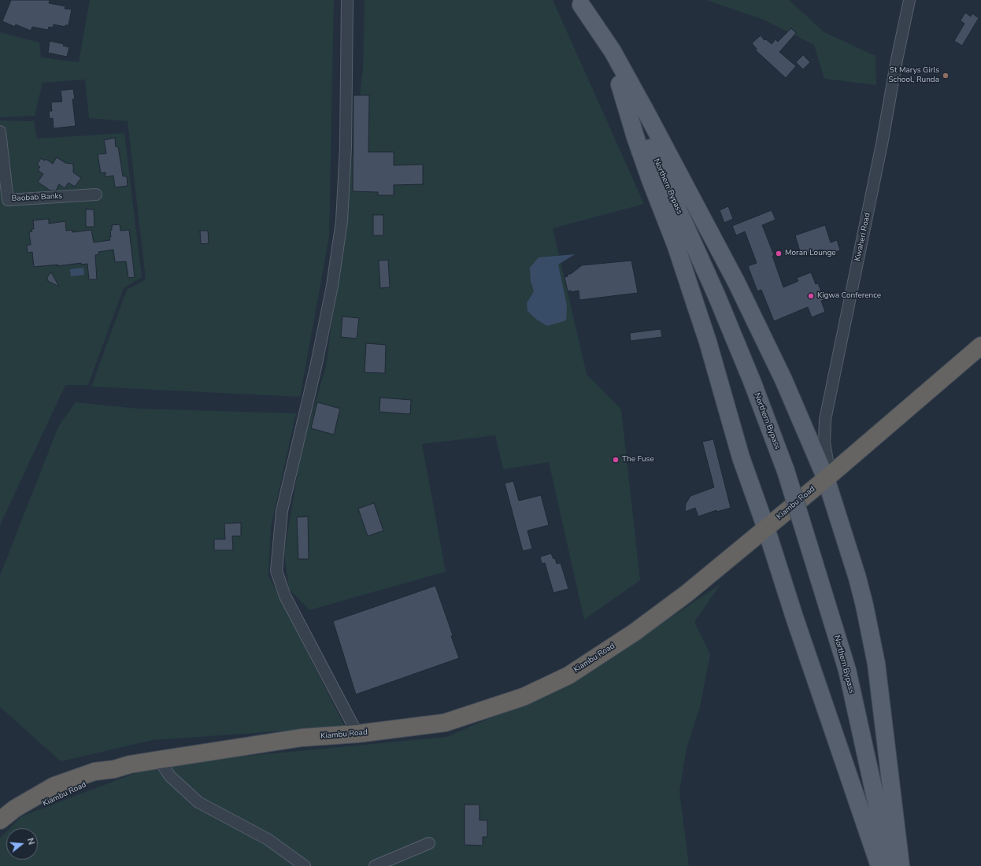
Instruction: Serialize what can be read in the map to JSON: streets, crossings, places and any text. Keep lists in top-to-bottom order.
{
  "streets": {
    "highway": ["Kiambu Road"],
    "main road": ["Northern Bypass"],
    "street": ["Baobab Banks", "Kwaheri Road"]
  },
  "crossings": [
    ["Kwaheri Road", "Kiambu Road"]
  ],
  "places": [
    "St Marys Girls School, Runda",
    "Moran Lounge",
    "Kigwa Conference",
    "The Fuse"
  ],
  "north": "right"
}
